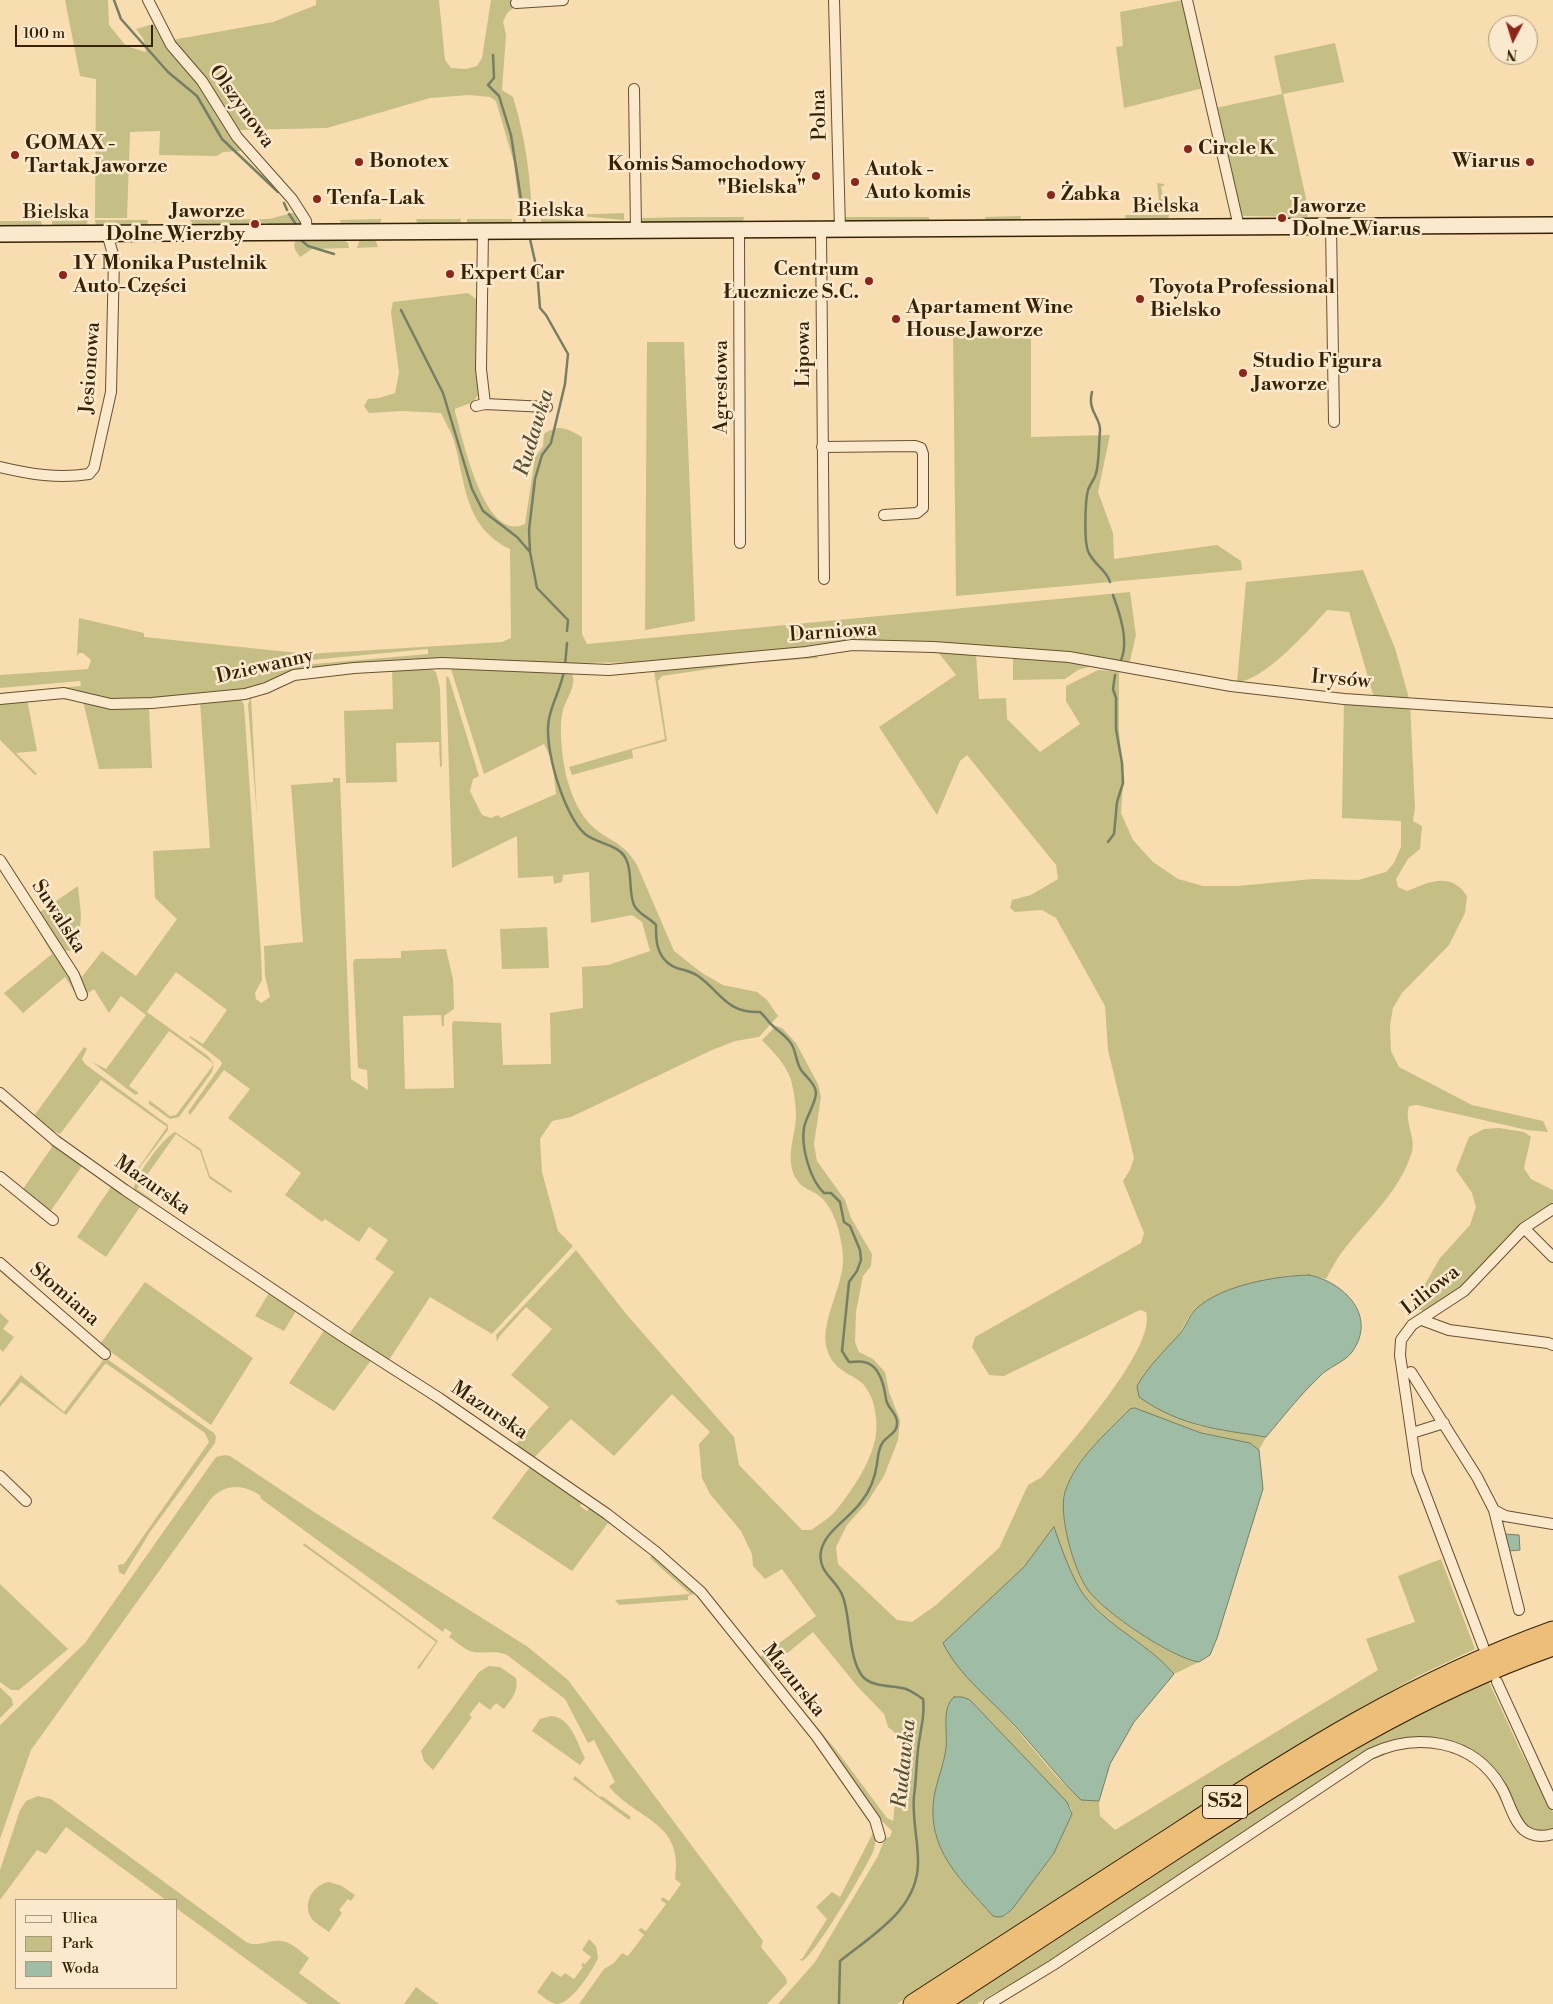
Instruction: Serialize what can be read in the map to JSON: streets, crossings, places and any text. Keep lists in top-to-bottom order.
{
  "streets": {
    "highway": ["S52"],
    "main road": ["Bielska"],
    "street": [
      "Olszynowa",
      "Polna",
      "Lipowa",
      "Jesionowa",
      "Agrestowa",
      "Darniowa",
      "Dziewanny",
      "Irysów",
      "Suwalska",
      "Mazurska",
      "Liliowa",
      "Słomiana"
    ]
  },
  "crossings": [
    ["Olszynowa", "Bielska"],
    ["Polna", "Bielska"],
    ["Bielska", "Lipowa"],
    ["Bielska", "Jesionowa"],
    ["Bielska", "Agrestowa"],
    ["Darniowa", "Dziewanny"],
    ["Darniowa", "Irysów"]
  ],
  "water": ["Rudawka"],
  "places": [
    "Circle K",
    "GOMAX - Tartak Jaworze",
    "Bonotex",
    "Wiarus",
    "Komis Samochodowy \"Bielska\"",
    "Autok - Auto komis",
    "Żabka",
    "Tenfa-Lak",
    "Jaworze Dolne Wiarus",
    "Jaworze Dolne Wierzby",
    "Expert Car",
    "1Y Monika Pustelnik Auto-Części",
    "Centrum Łucznicze S.C.",
    "Toyota Professional Bielsko",
    "Apartament Wine House Jaworze",
    "Studio Figura Jaworze"
  ],
  "legend": ["Ulica", "Park", "Woda"],
  "scale_bar": "100 m",
  "north": "bottom"
}
